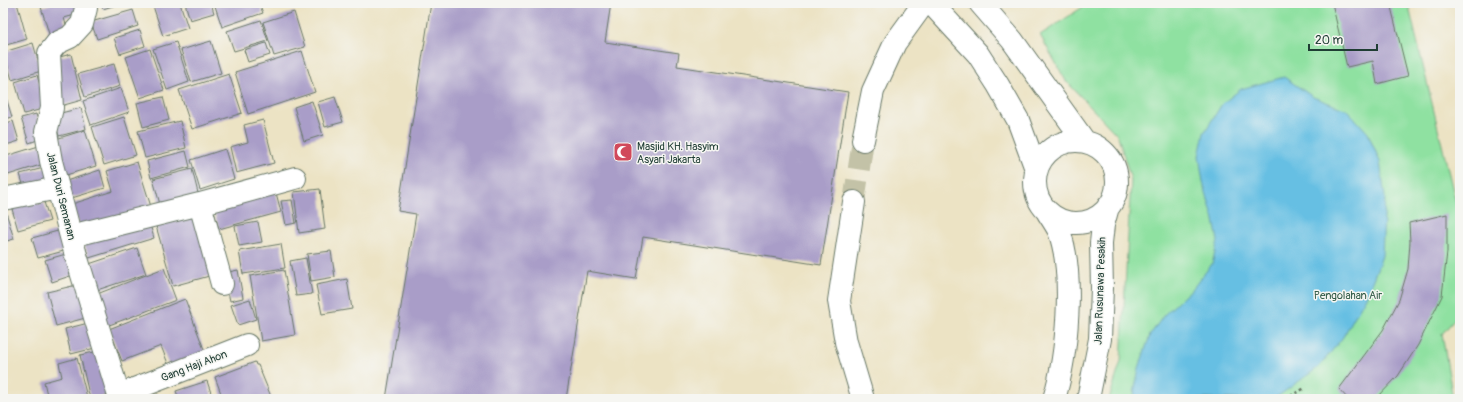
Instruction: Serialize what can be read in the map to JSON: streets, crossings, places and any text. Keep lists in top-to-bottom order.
{
  "streets": {
    "street": ["Jalan Duri Semanan", "Jalan Rusunawa Pesakih", "Gang Haji Ahon"]
  },
  "crossings": [
    ["Jalan Duri Semanan", "Gang Haji Ahon"]
  ],
  "parks": ["Pengolahan Air"],
  "places": {
    "mosque": ["Masjid KH. Hasyim Asyari Jakarta"]
  },
  "scale_bar": "20 m"
}
